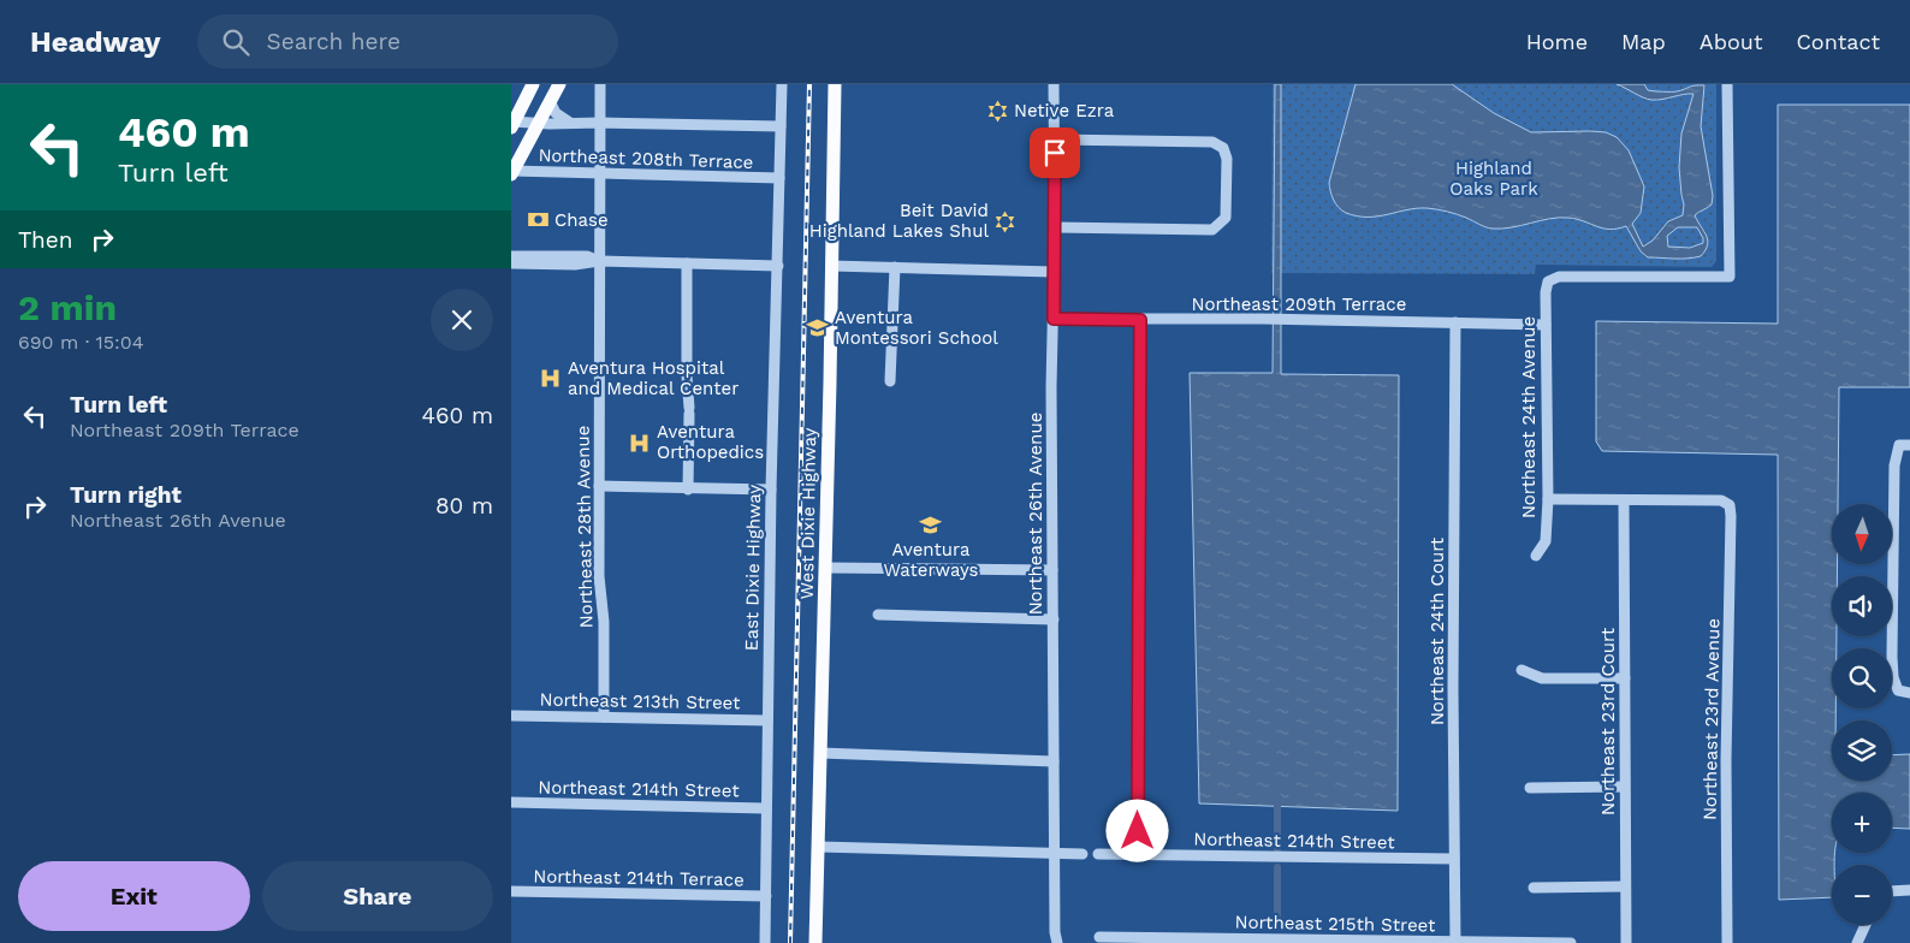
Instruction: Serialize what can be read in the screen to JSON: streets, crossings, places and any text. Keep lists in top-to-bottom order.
{
  "streets": {
    "main road": ["West Dixie Highway"],
    "street": [
      "Northeast 208th Terrace",
      "Northeast 209th Terrace",
      "Northeast 24th Avenue",
      "Northeast 26th Avenue",
      "Northeast 28th Avenue",
      "East Dixie Highway",
      "Northeast 24th Court",
      "Northeast 213th Street",
      "Northeast 23rd Avenue",
      "Northeast 23rd Court",
      "Northeast 214th Street",
      "Northeast 214th Terrace",
      "Northeast 215th Street"
    ]
  },
  "crossings": [
    ["Northeast 208th Terrace", "Northeast 28th Avenue"],
    ["Northeast 208th Terrace", "East Dixie Highway"],
    ["Northeast 209th Terrace", "Northeast 24th Avenue"],
    ["Northeast 209th Terrace", "Northeast 26th Avenue"],
    ["Northeast 209th Terrace", "Northeast 24th Court"],
    ["Northeast 28th Avenue", "Northeast 213th Street"],
    ["East Dixie Highway", "Northeast 213th Street"],
    ["East Dixie Highway", "Northeast 214th Street"],
    ["East Dixie Highway", "Northeast 214th Terrace"],
    ["Northeast 24th Court", "Northeast 214th Street"],
    ["Northeast 24th Court", "Northeast 215th Street"],
    ["Northeast 23rd Avenue", "Northeast 23rd Court"]
  ],
  "parks": ["Highland Oaks Park"],
  "places": {
    "synagogue": ["Netive Ezra", "Beit David Highland Lakes Shul"],
    "bank": ["Chase"],
    "school or university": ["Aventura Montessori School", "Aventura Waterways"],
    "hospital": ["Aventura Hospital and Medical Center", "Aventura Orthopedics"]
  },
  "north": "bottom",
  "page": {
    "header": "Headway",
    "search": "Search here",
    "nav": [
      "Home",
      "Map",
      "About",
      "Contact"
    ],
    "turn": ["460 m", "Turn left"],
    "then": "Then",
    "heading": ["2 min", "690 m · 15:04"],
    "list": [
      {
        "name": "Turn left",
        "note": "Northeast 209th Terrace",
        "value": "460 m"
      },
      {
        "name": "Turn right",
        "note": "Northeast 26th Avenue",
        "value": "80 m"
      }
    ],
    "map_buttons": ["+", "−"],
    "buttons": ["Exit", "Share"]
  }
}
